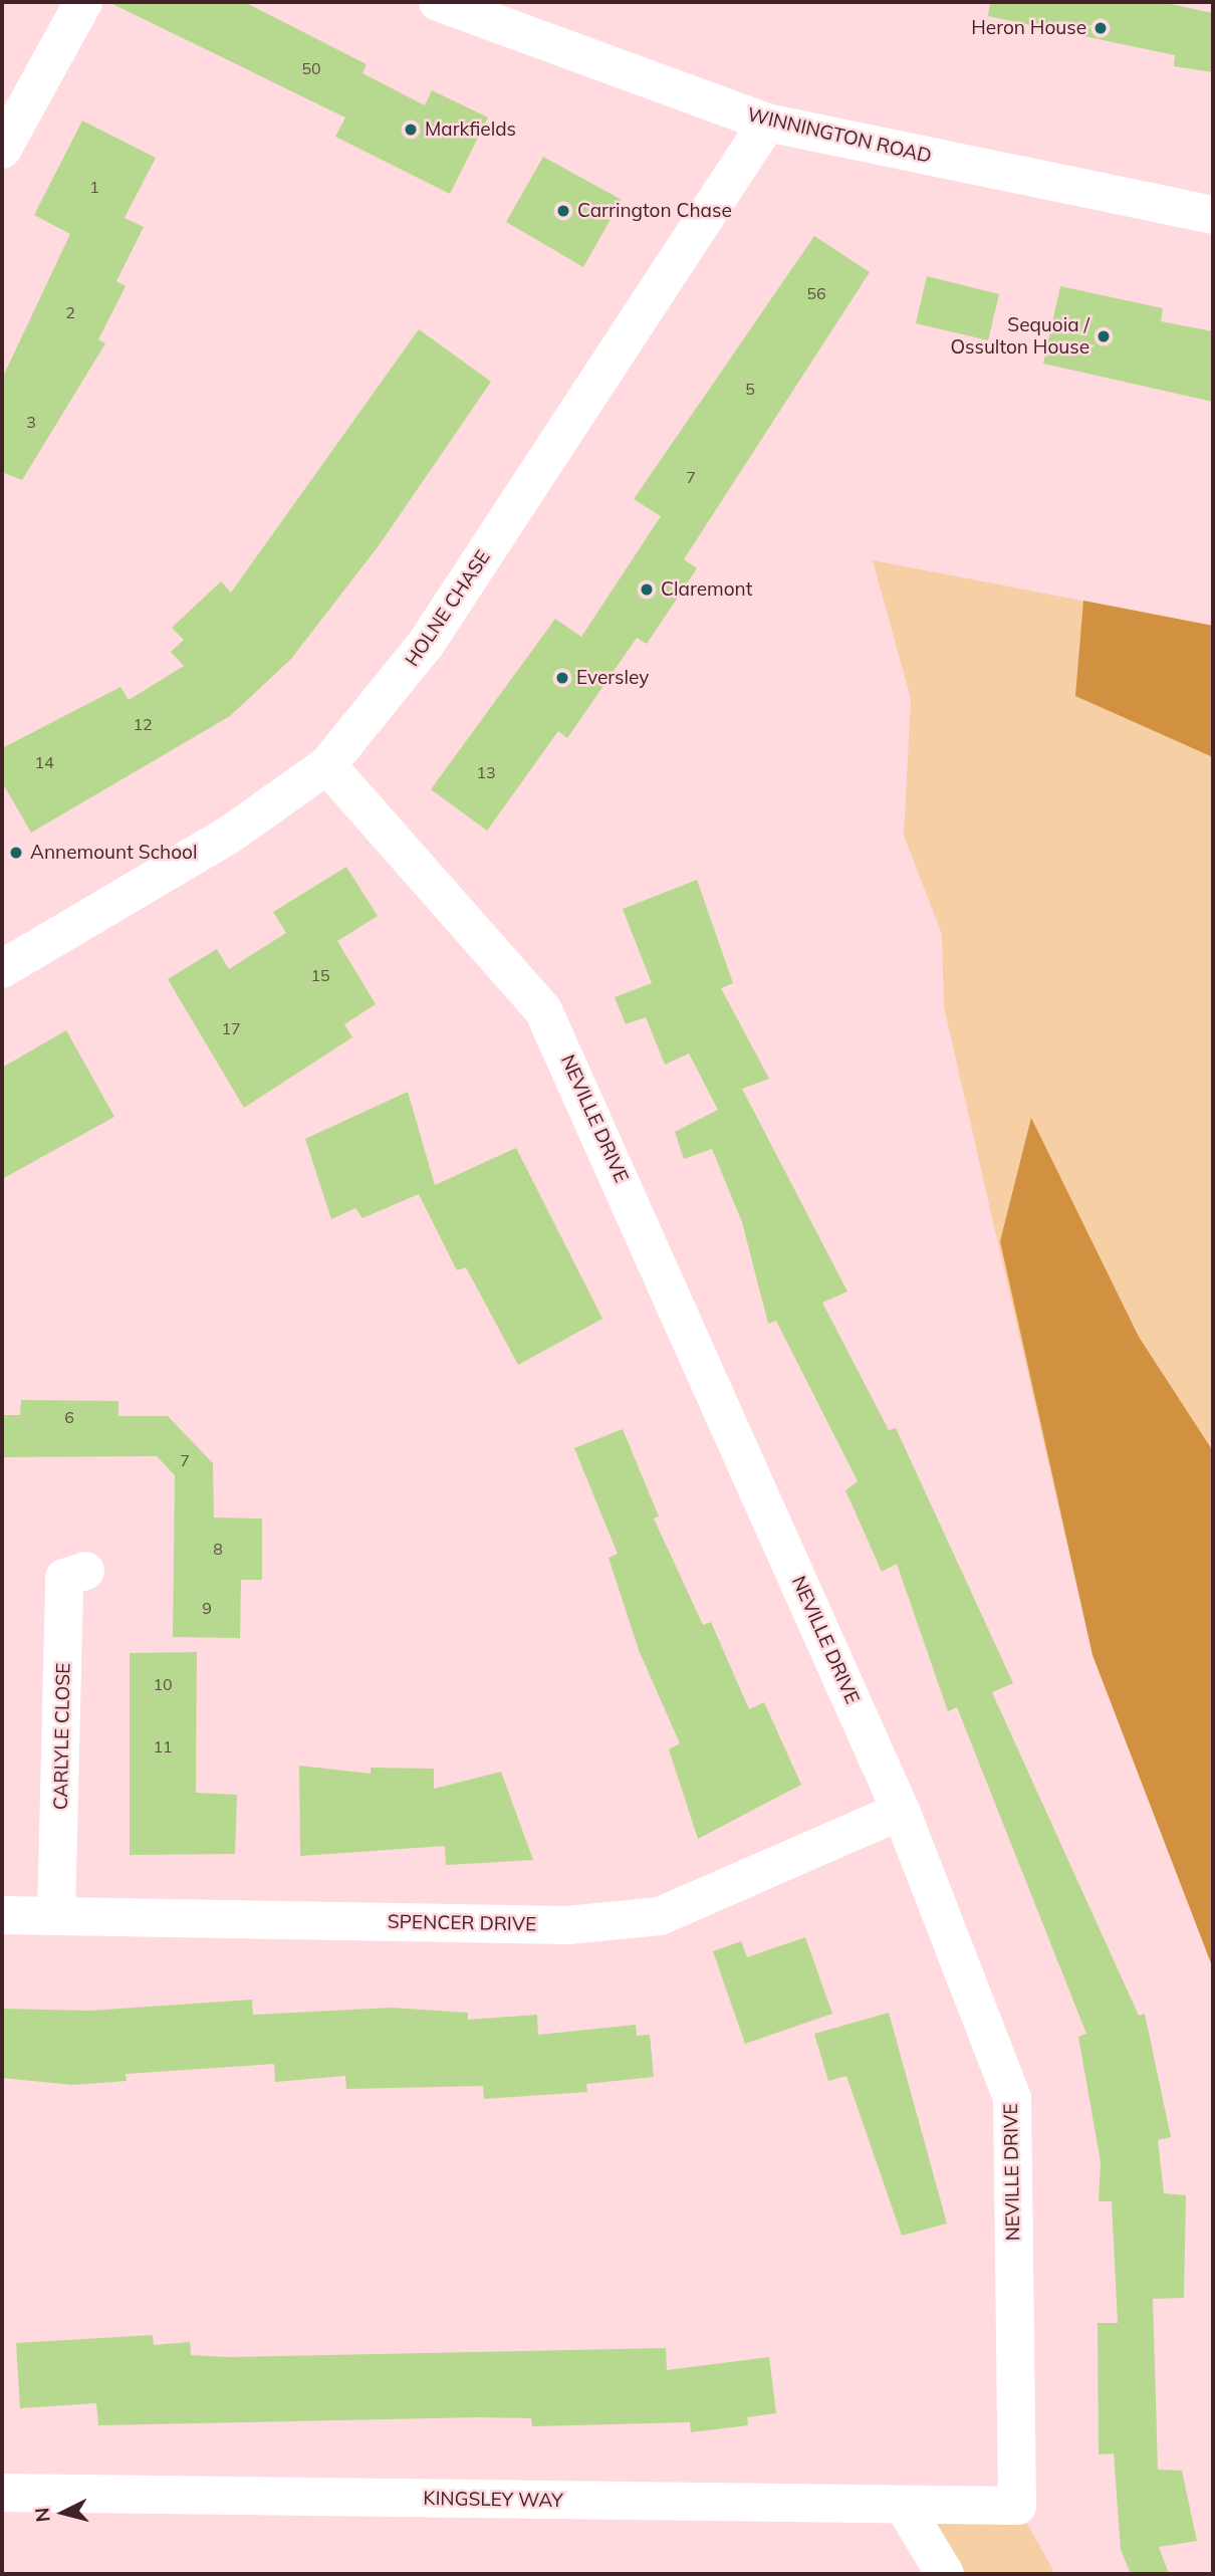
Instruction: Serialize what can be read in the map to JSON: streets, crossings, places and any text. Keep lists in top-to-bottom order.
{
  "streets": {
    "street": [
      "WINNINGTON ROAD",
      "HOLNE CHASE",
      "NEVILLE DRIVE",
      "CARLYLE CLOSE",
      "SPENCER DRIVE",
      "KINGSLEY WAY"
    ]
  },
  "crossings": [
    ["WINNINGTON ROAD", "HOLNE CHASE"],
    ["HOLNE CHASE", "NEVILLE DRIVE"],
    ["NEVILLE DRIVE", "SPENCER DRIVE"],
    ["NEVILLE DRIVE", "KINGSLEY WAY"],
    ["CARLYLE CLOSE", "SPENCER DRIVE"]
  ],
  "places": [
    "Heron House",
    "Markfields",
    "Carrington Chase",
    "Sequoia / Ossulton House",
    "Claremont",
    "Eversley",
    "Annemount School"
  ],
  "house_numbers": [
    "50",
    "1",
    "56",
    "2",
    "5",
    "3",
    "7",
    "12",
    "14",
    "13",
    "15",
    "17",
    "6",
    "7",
    "8",
    "9",
    "10",
    "11"
  ],
  "north": "left"
}
